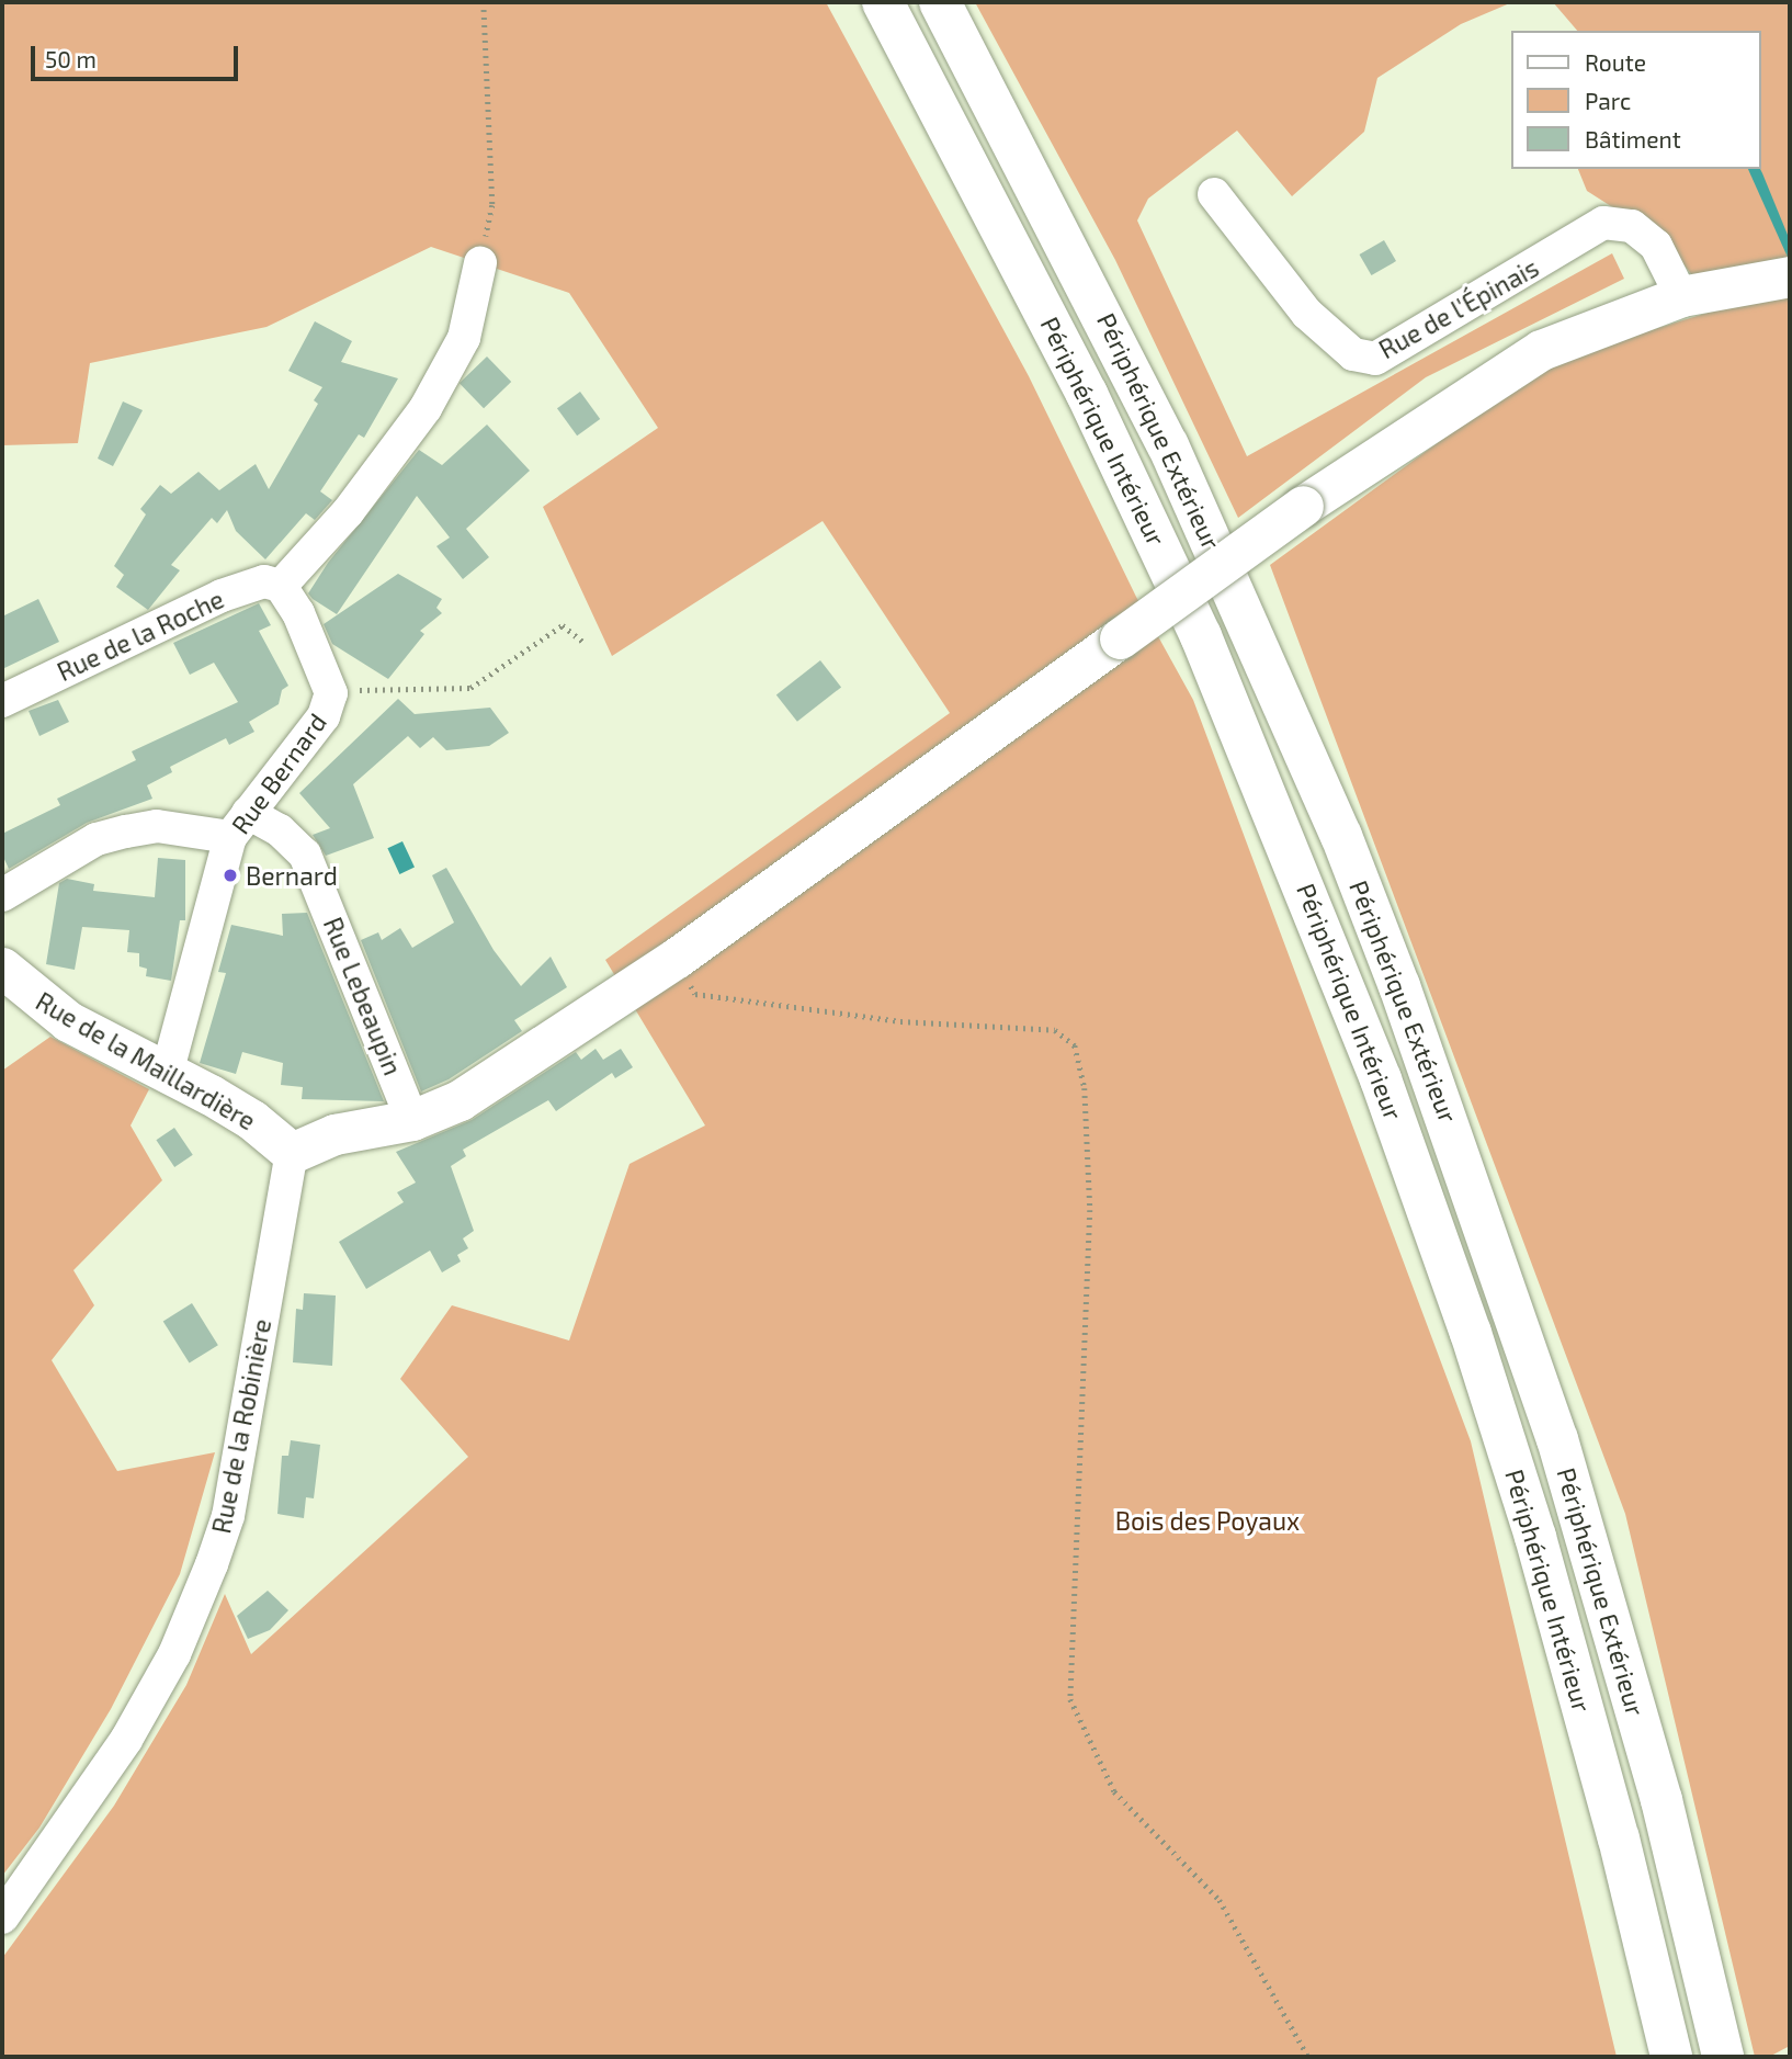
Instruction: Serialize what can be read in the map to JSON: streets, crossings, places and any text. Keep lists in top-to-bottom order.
{
  "streets": {
    "highway": ["Périphérique Intérieur", "Périphérique Extérieur"],
    "street": [
      "Rue de l'Épinais",
      "Rue de la Roche",
      "Rue Bernard",
      "Rue Lebeaupin",
      "Rue de la Maillardière",
      "Rue de la Robinière"
    ]
  },
  "crossings": [
    ["Rue de la Roche", "Rue Bernard"],
    ["Rue Bernard", "Rue Lebeaupin"],
    ["Rue Bernard", "Rue de la Maillardière"],
    ["Rue de la Maillardière", "Rue de la Robinière"]
  ],
  "parks": ["Bois des Poyaux"],
  "places": ["Bernard"],
  "legend": ["Route", "Parc", "Bâtiment"],
  "scale_bar": "50 m"
}
